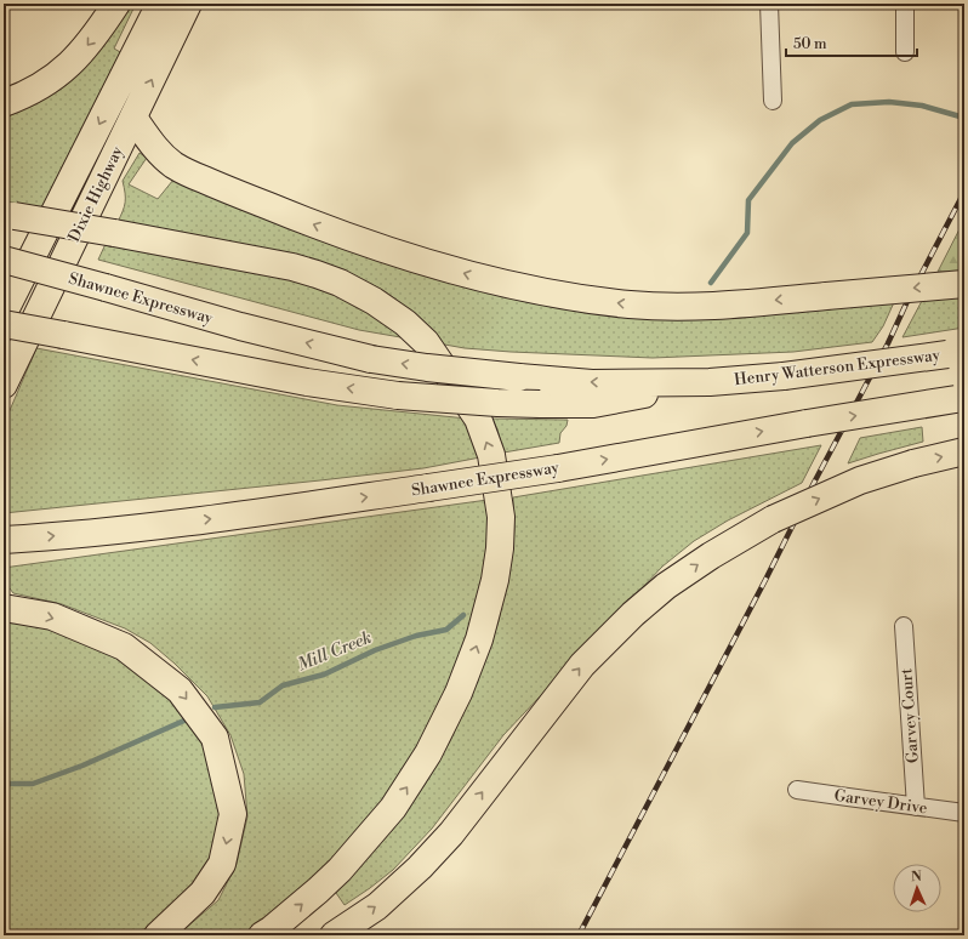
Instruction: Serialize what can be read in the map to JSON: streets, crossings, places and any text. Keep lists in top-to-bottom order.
{
  "streets": {
    "main road": ["Dixie Highway", "Shawnee Expressway", "Henry Watterson Expressway"],
    "street": ["Garvey Court", "Garvey Drive"]
  },
  "crossings": [
    ["Shawnee Expressway", "Henry Watterson Expressway"],
    ["Garvey Court", "Garvey Drive"]
  ],
  "water": ["Mill Creek"],
  "scale_bar": "50 m",
  "north": "top"
}
